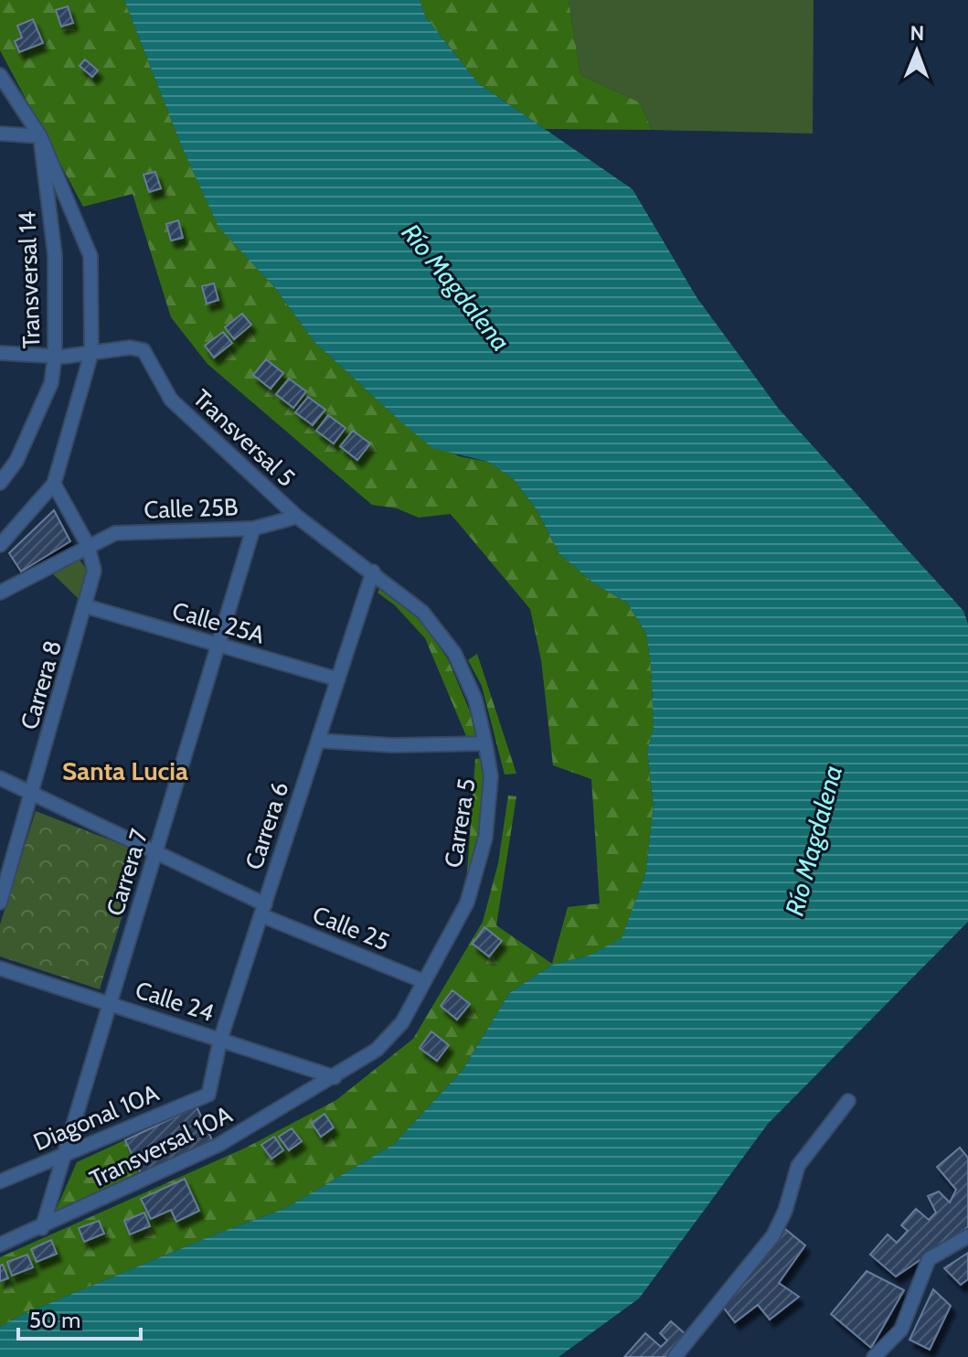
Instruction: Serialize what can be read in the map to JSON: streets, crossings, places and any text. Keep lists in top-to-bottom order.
{
  "streets": {
    "street": [
      "Transversal 14",
      "Transversal 5",
      "Calle 25B",
      "Calle 25A",
      "Carrera 8",
      "Carrera 5",
      "Carrera 6",
      "Carrera 7",
      "Calle 25",
      "Calle 24",
      "Diagonal 10A",
      "Transversal 10A"
    ]
  },
  "crossings": [
    ["Transversal 5", "Calle 25B"],
    ["Transversal 5", "Carrera 5"],
    ["Calle 25B", "Carrera 8"],
    ["Calle 25B", "Carrera 5"],
    ["Calle 25B", "Carrera 7"],
    ["Calle 25A", "Carrera 8"],
    ["Calle 25A", "Carrera 6"],
    ["Calle 25A", "Carrera 7"],
    ["Carrera 8", "Calle 25"],
    ["Carrera 5", "Carrera 6"],
    ["Carrera 5", "Calle 25"],
    ["Carrera 5", "Calle 24"],
    ["Carrera 5", "Transversal 10A"],
    ["Carrera 6", "Calle 25"],
    ["Carrera 6", "Calle 24"],
    ["Carrera 6", "Diagonal 10A"],
    ["Carrera 7", "Calle 25"],
    ["Carrera 7", "Calle 24"],
    ["Carrera 7", "Diagonal 10A"],
    ["Carrera 7", "Transversal 10A"],
    ["Calle 24", "Transversal 10A"]
  ],
  "districts": ["Santa Lucia"],
  "water": ["Río Magdalena"],
  "scale_bar": "50 m",
  "north": "top"
}
